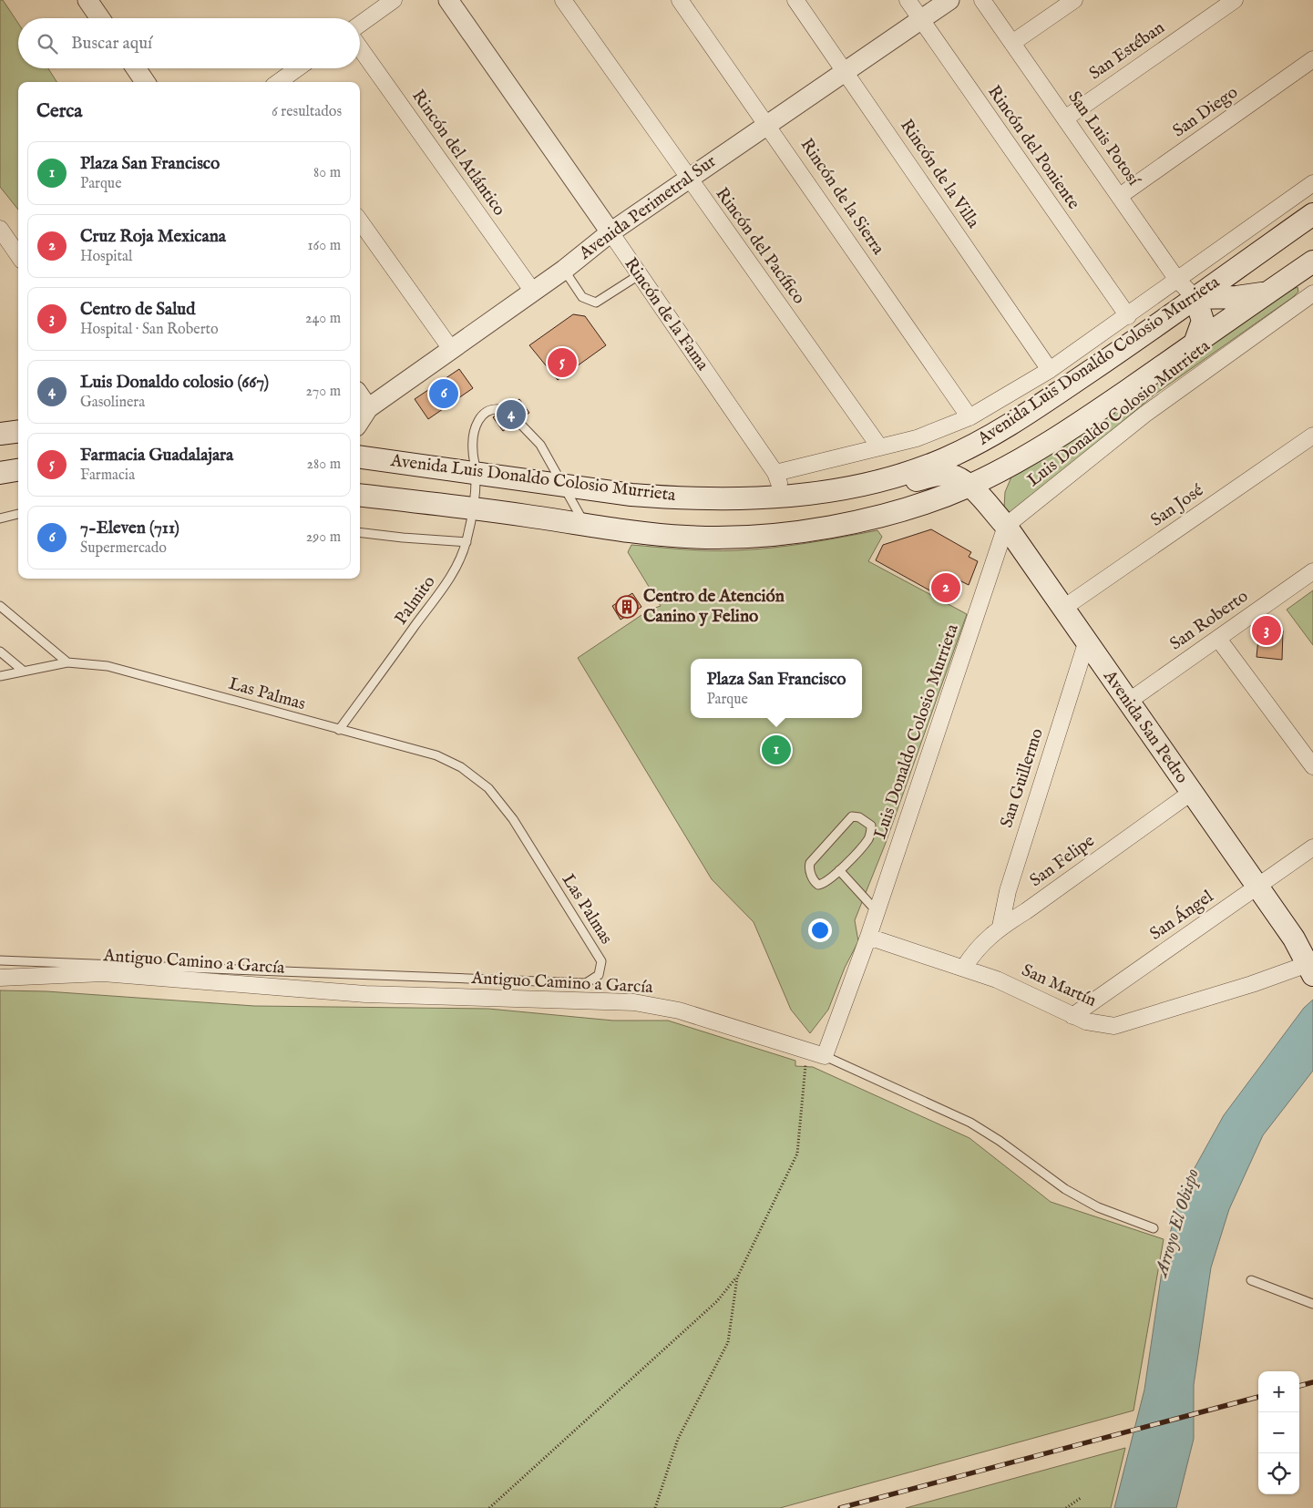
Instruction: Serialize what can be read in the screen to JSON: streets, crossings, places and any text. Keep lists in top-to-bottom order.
{
  "streets": {
    "main road": ["Avenida Luis Donaldo Colosio Murrieta", "Avenida San Pedro"],
    "street": [
      "San Estéban",
      "San Diego",
      "San Luis Potosí",
      "Rincón del Poniente",
      "Rincón del Atlántico",
      "Rincón de la Villa",
      "Rincón de la Sierra",
      "Avenida Perimetral Sur",
      "Rincón del Pacífico",
      "Rincón de la Fama",
      "Luis Donaldo Colosio Murrieta",
      "San José",
      "San Roberto",
      "San Guillermo",
      "San Felipe",
      "San Ángel",
      "Antiguo Camino a García",
      "San Martín"
    ],
    "lane": ["Palmito", "Las Palmas"]
  },
  "crossings": [
    ["San Estéban", "San Luis Potosí"],
    ["San Diego", "San Luis Potosí"],
    ["San Luis Potosí", "Avenida Luis Donaldo Colosio Murrieta"],
    ["Rincón del Poniente", "Avenida Perimetral Sur"],
    ["Rincón del Atlántico", "Avenida Perimetral Sur"],
    ["Rincón de la Villa", "Avenida Perimetral Sur"],
    ["Rincón de la Sierra", "Avenida Perimetral Sur"],
    ["Avenida Perimetral Sur", "Rincón del Pacífico"],
    ["Avenida Perimetral Sur", "Rincón de la Fama"],
    ["Rincón de la Fama", "Avenida Luis Donaldo Colosio Murrieta"],
    ["Avenida Luis Donaldo Colosio Murrieta", "Palmito"],
    ["Avenida Luis Donaldo Colosio Murrieta", "Avenida San Pedro"],
    ["Luis Donaldo Colosio Murrieta", "Avenida San Pedro"],
    ["Luis Donaldo Colosio Murrieta", "Antiguo Camino a García"],
    ["Luis Donaldo Colosio Murrieta", "San Martín"],
    ["San José", "Avenida San Pedro"],
    ["Palmito", "Las Palmas"],
    ["San Roberto", "Avenida San Pedro"],
    ["Avenida San Pedro", "San Guillermo"],
    ["Avenida San Pedro", "San Felipe"],
    ["Avenida San Pedro", "San Ángel"],
    ["Avenida San Pedro", "San Martín"],
    ["San Guillermo", "San Felipe"],
    ["San Felipe", "San Martín"],
    ["San Ángel", "San Martín"]
  ],
  "water": ["Arroyo El Obispo"],
  "places": {
    "building": ["Centro de Atención Canino y Felino"]
  },
  "page": {
    "search": "Buscar aquí",
    "heading": ["Cerca", "6 resultados"],
    "list": [
      {
        "mark": "1",
        "name": "Plaza San Francisco",
        "note": "Parque",
        "value": "80 m"
      },
      {
        "mark": "2",
        "name": "Cruz Roja Mexicana",
        "note": "Hospital",
        "value": "160 m"
      },
      {
        "mark": "3",
        "name": "Centro de Salud",
        "note": "Hospital · San Roberto",
        "value": "240 m"
      },
      {
        "mark": "4",
        "name": "Luis Donaldo colosio (667)",
        "note": "Gasolinera",
        "value": "270 m"
      },
      {
        "mark": "5",
        "name": "Farmacia Guadalajara",
        "note": "Farmacia",
        "value": "280 m"
      },
      {
        "mark": "6",
        "name": "7-Eleven (711)",
        "note": "Supermercado",
        "value": "290 m"
      }
    ],
    "pins": [
      "5",
      "6",
      "4",
      "2",
      "3",
      "1"
    ],
    "popup": ["Plaza San Francisco", "Parque"],
    "map_buttons": ["+", "−"]
  }
}
